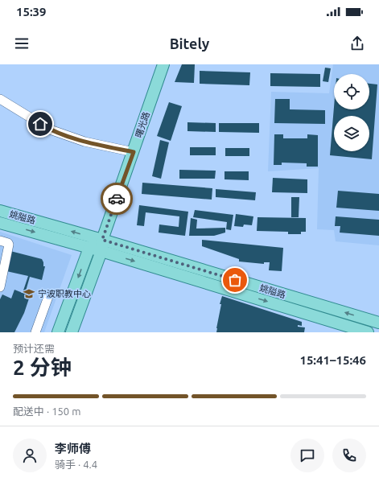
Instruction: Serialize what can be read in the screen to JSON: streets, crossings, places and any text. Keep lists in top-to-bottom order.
{
  "streets": {
    "main road": ["曙光路", "姚隘路"]
  },
  "crossings": [
    ["曙光路", "姚隘路"]
  ],
  "places": {
    "school or university": ["宁波职教中心"]
  },
  "page": {
    "status": "15:39",
    "header": "Bitely",
    "heading": ["2 分钟", "预计还需", "15:41–15:46"],
    "panel": ["李师傅", "骑手 · 4.4"],
    "bar": "配送中 · 150 m"
  }
}
